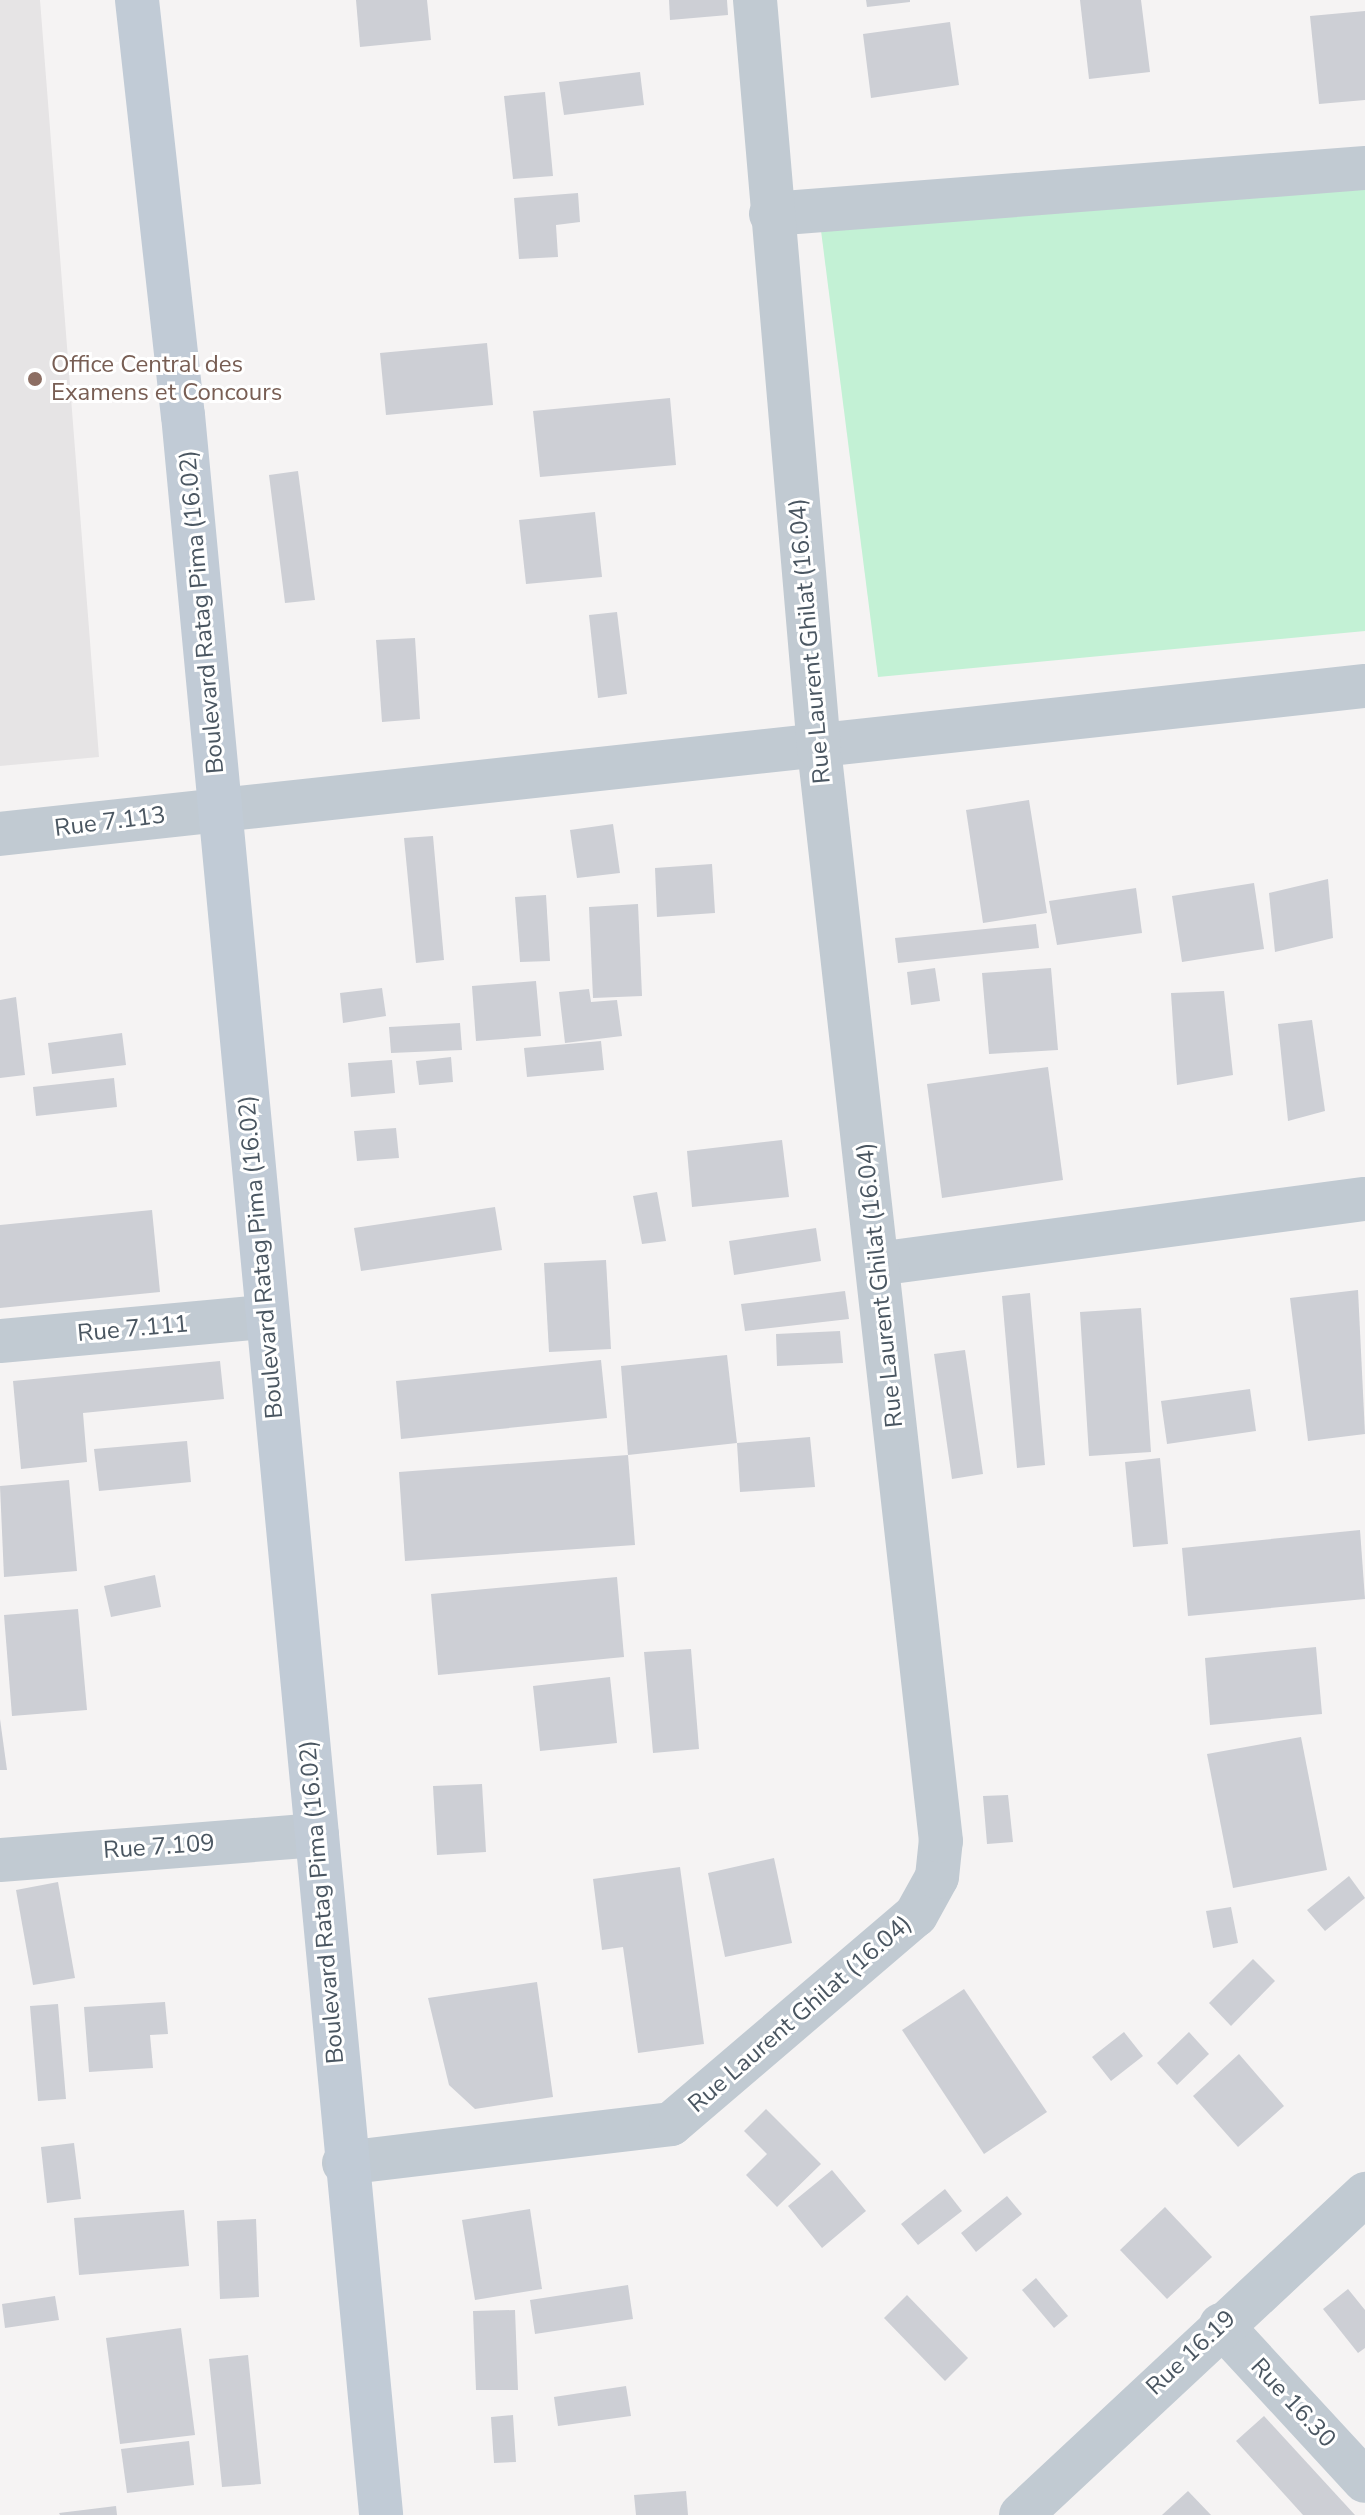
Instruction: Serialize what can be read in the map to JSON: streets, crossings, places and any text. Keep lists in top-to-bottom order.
{
  "streets": {
    "street": [
      "Boulevard Ratag Pima (16.02)",
      "Rue Laurent Ghilat (16.04)",
      "Rue 7.113",
      "Rue 7.111",
      "Rue 7.109",
      "Rue 16.19",
      "Rue 16.30"
    ]
  },
  "crossings": [
    ["Boulevard Ratag Pima (16.02)", "Rue Laurent Ghilat (16.04)"],
    ["Boulevard Ratag Pima (16.02)", "Rue 7.113"],
    ["Boulevard Ratag Pima (16.02)", "Rue 7.111"],
    ["Boulevard Ratag Pima (16.02)", "Rue 7.109"],
    ["Rue Laurent Ghilat (16.04)", "Rue 7.113"],
    ["Rue 16.19", "Rue 16.30"]
  ],
  "places": ["Office Central des Examens et Concours"]
}
